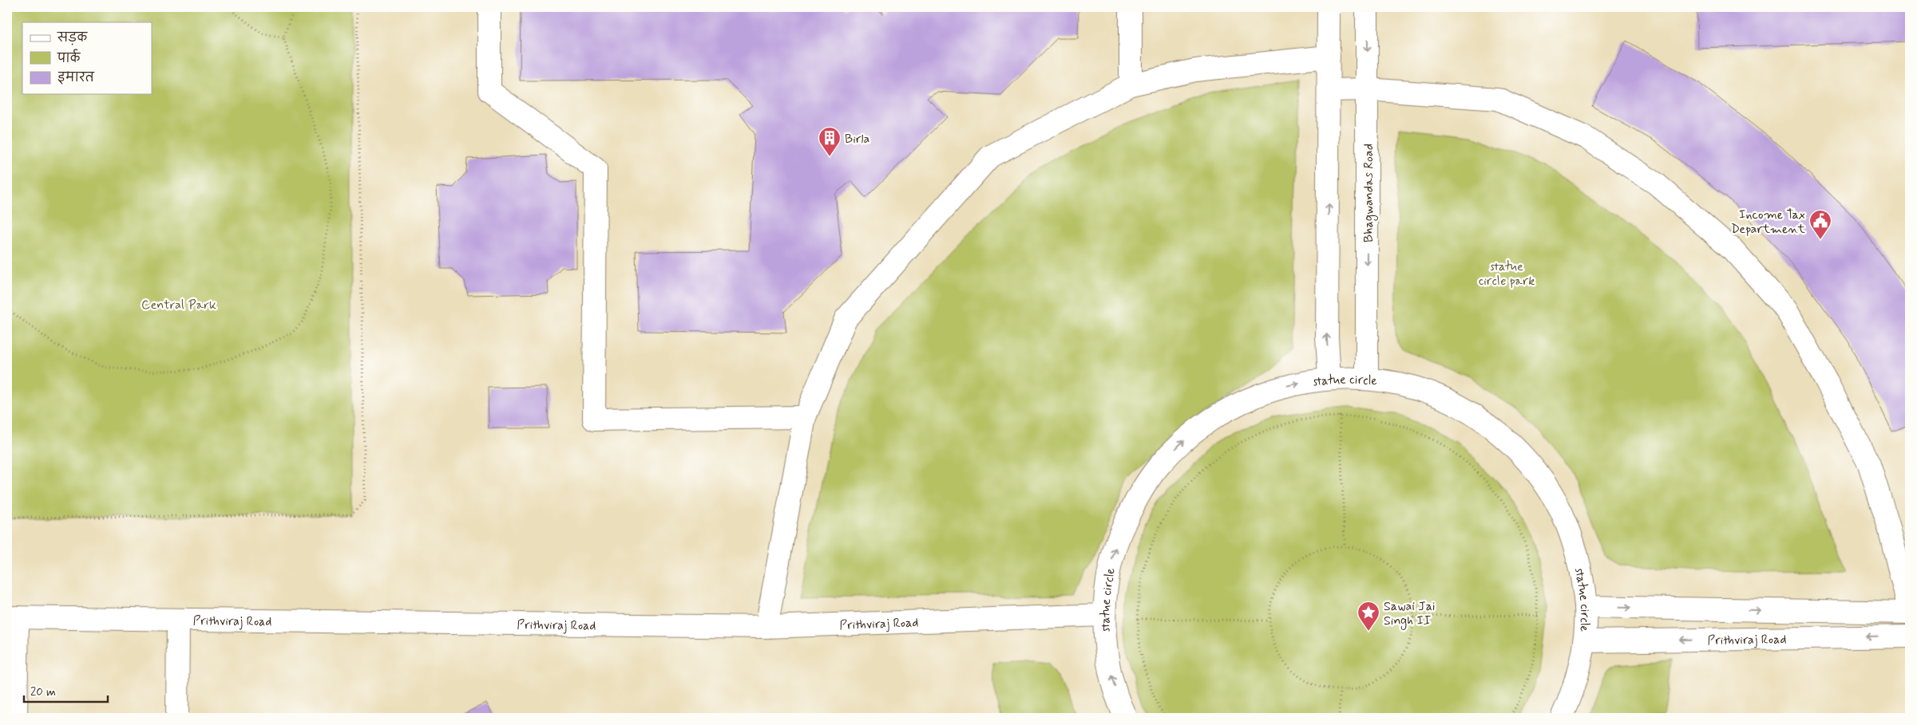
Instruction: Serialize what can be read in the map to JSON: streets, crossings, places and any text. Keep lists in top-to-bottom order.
{
  "streets": {
    "street": ["Bhagwandas Road", "statue circle", "Prithviraj Road"]
  },
  "crossings": [
    ["Bhagwandas Road", "statue circle"],
    ["statue circle", "Prithviraj Road"]
  ],
  "one_way": ["statue circle"],
  "parks": ["statue circle park", "Central Park"],
  "places": {
    "building": ["Birla"],
    "public building": ["Income Tax Department"],
    "place": ["Sawai Jai Singh II"]
  },
  "legend": ["सड़क", "पार्क", "इमारत"],
  "scale_bar": "20 m"
}
